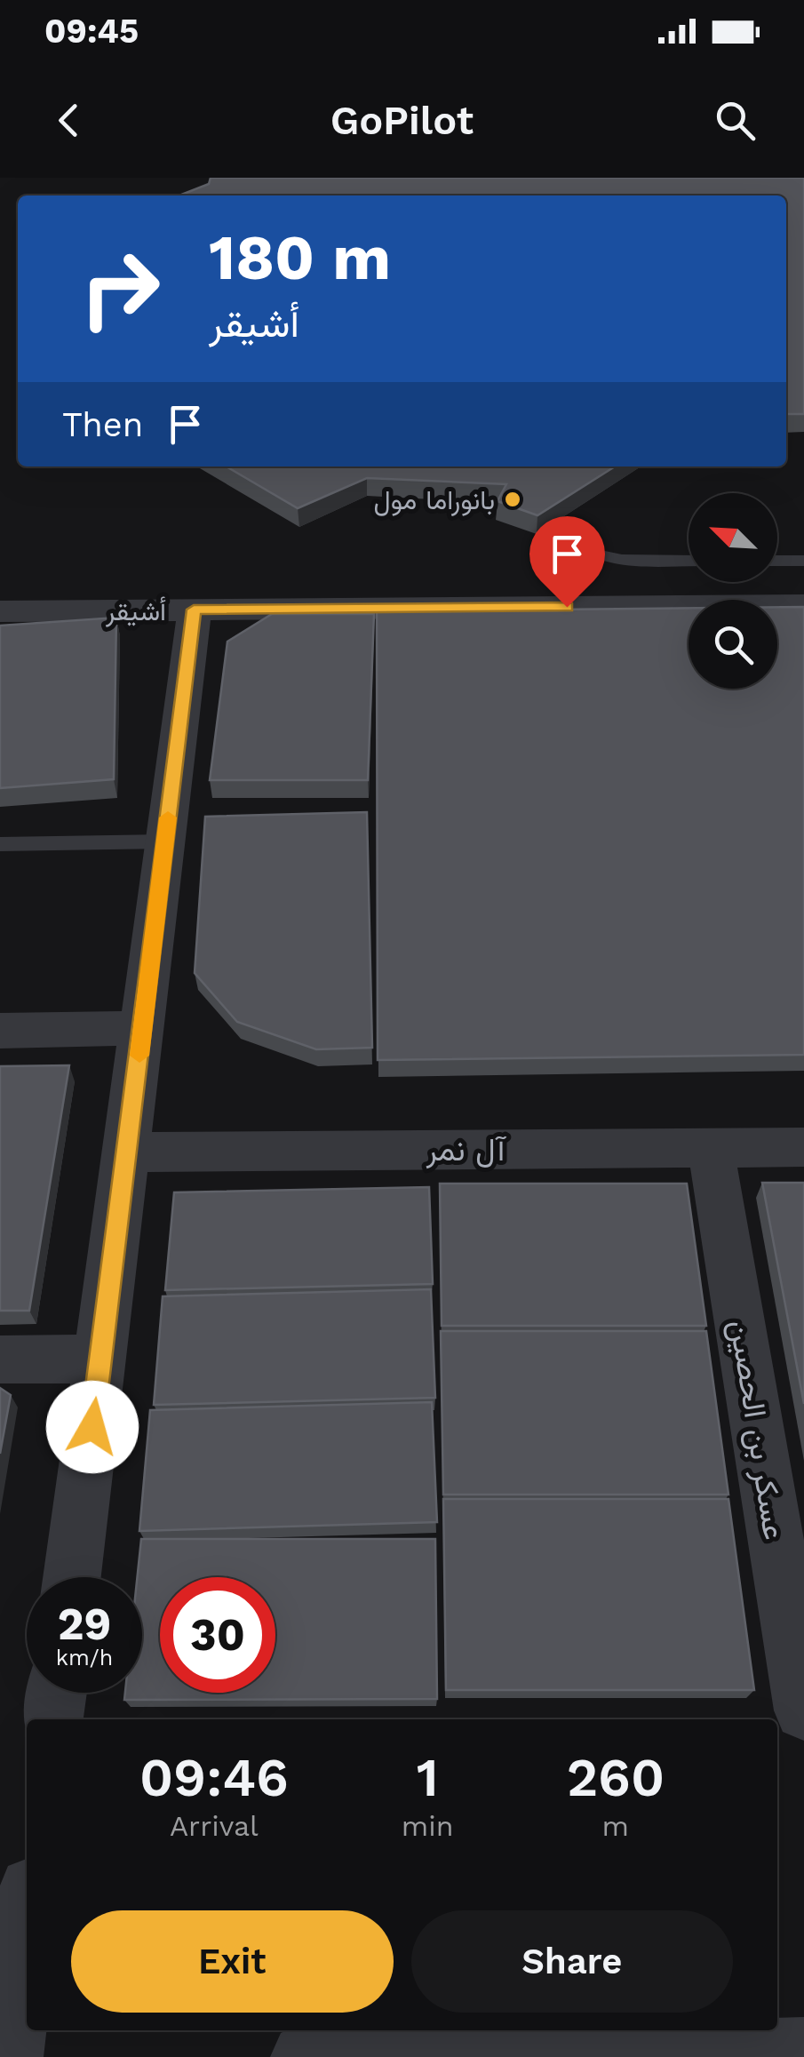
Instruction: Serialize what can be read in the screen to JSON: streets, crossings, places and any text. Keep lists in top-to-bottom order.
{
  "streets": {
    "street": ["أشيقر", "آل نمر", "عسكر بن الحصين"]
  },
  "crossings": [
    ["آل نمر", "عسكر بن الحصين"]
  ],
  "places": ["بانوراما مول"],
  "north": "top left",
  "page": {
    "status": "09:45",
    "header": "GoPilot",
    "turn": ["180 m", "أشيقر"],
    "then": "Then",
    "speed": "29 km/h",
    "limit": "30",
    "eta": [
      "09:46",
      "Arrival",
      "1",
      "min",
      "260",
      "m"
    ],
    "buttons": ["Exit", "Share"]
  }
}
